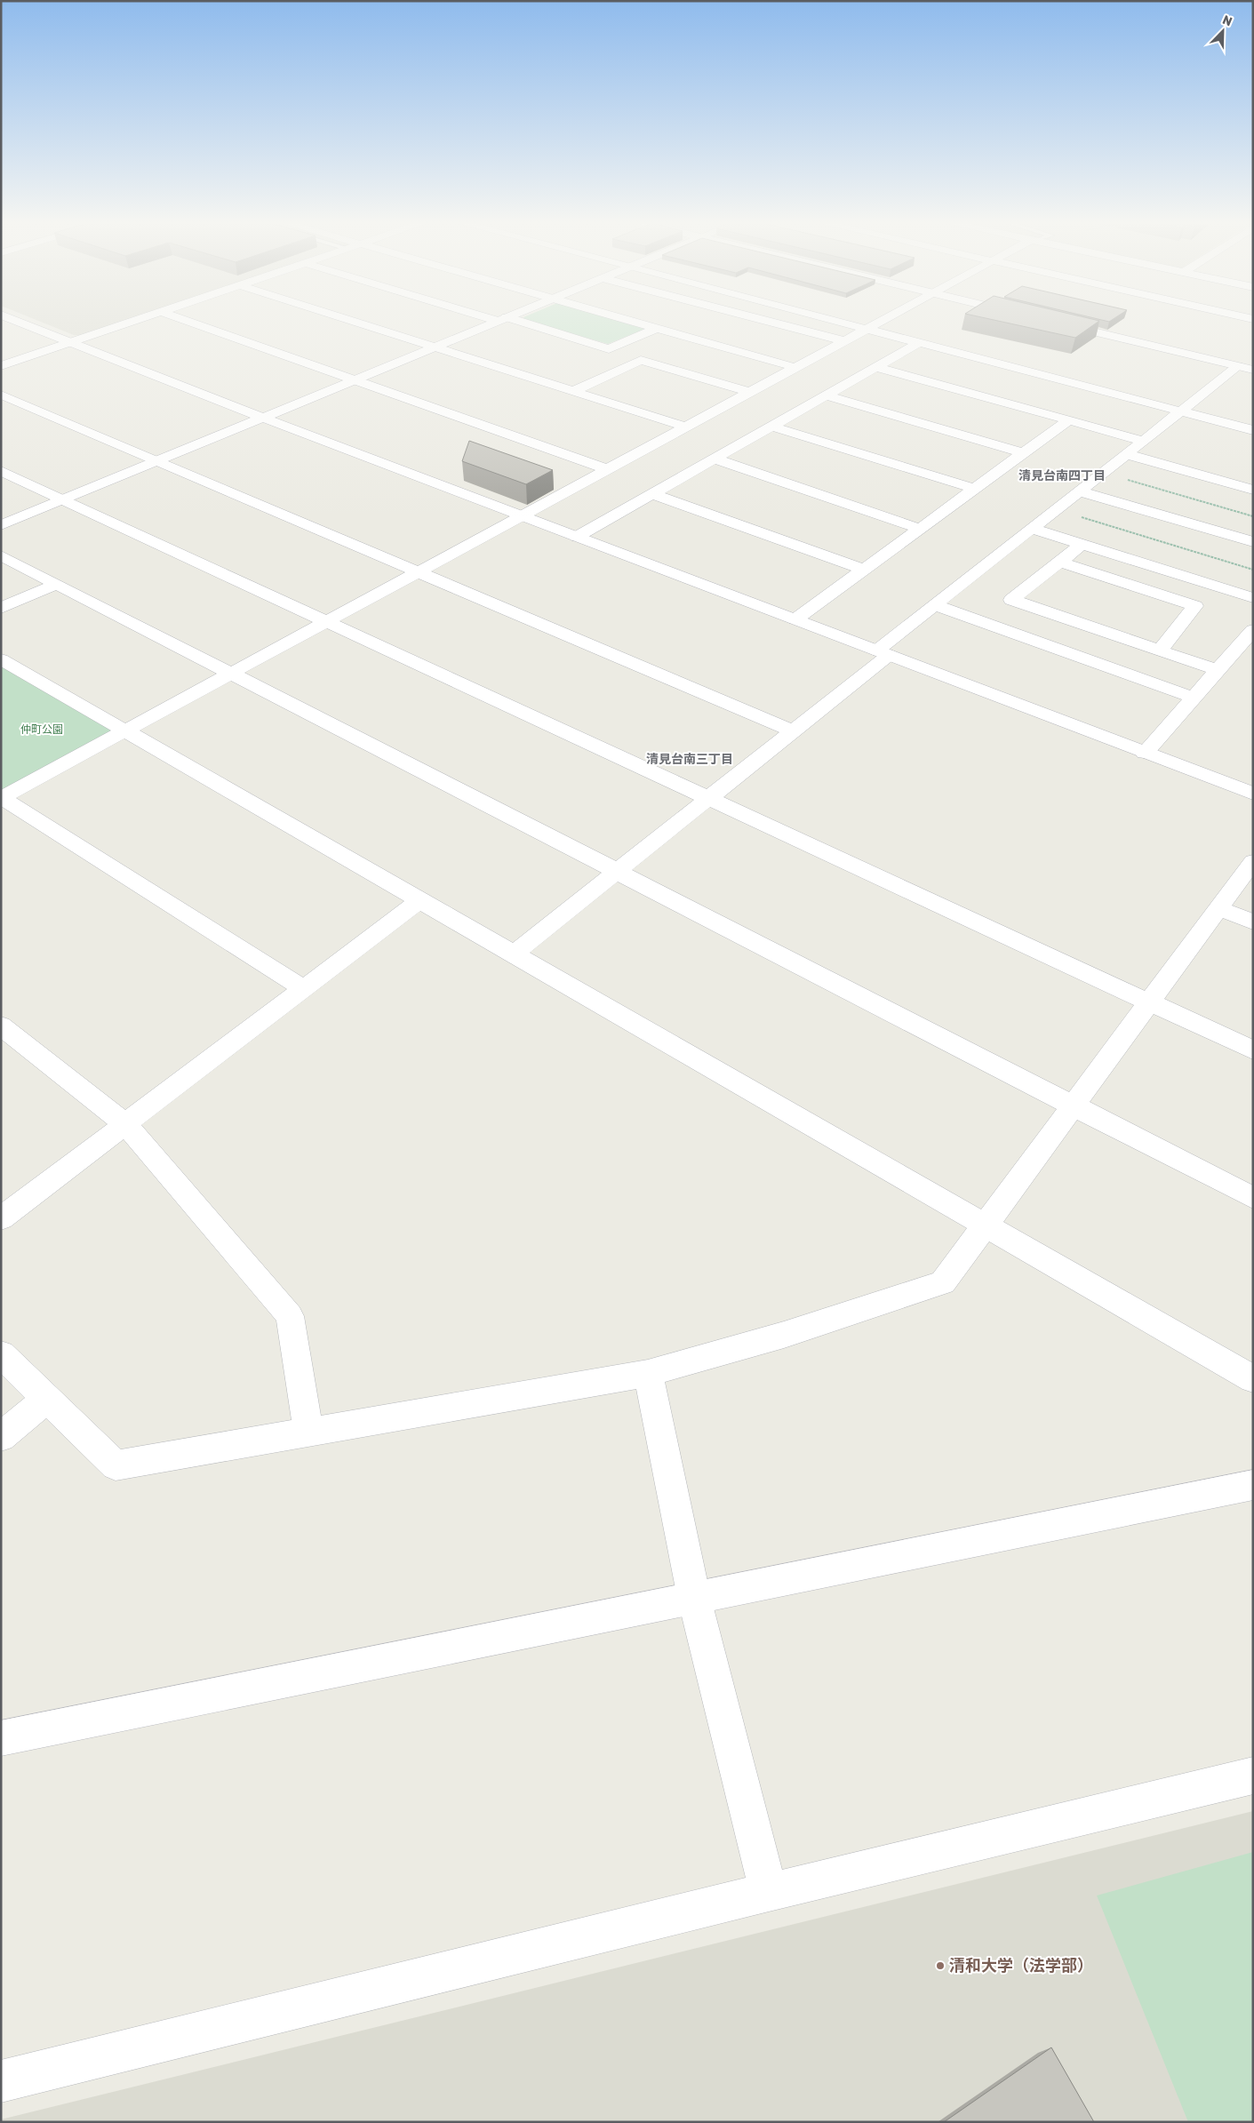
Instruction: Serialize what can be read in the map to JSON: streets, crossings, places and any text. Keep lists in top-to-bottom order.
{
  "districts": ["清見台南四丁目", "清見台南三丁目"],
  "parks": ["仲町公園"],
  "places": ["清和大学（法学部）"],
  "north": "top right"
}
